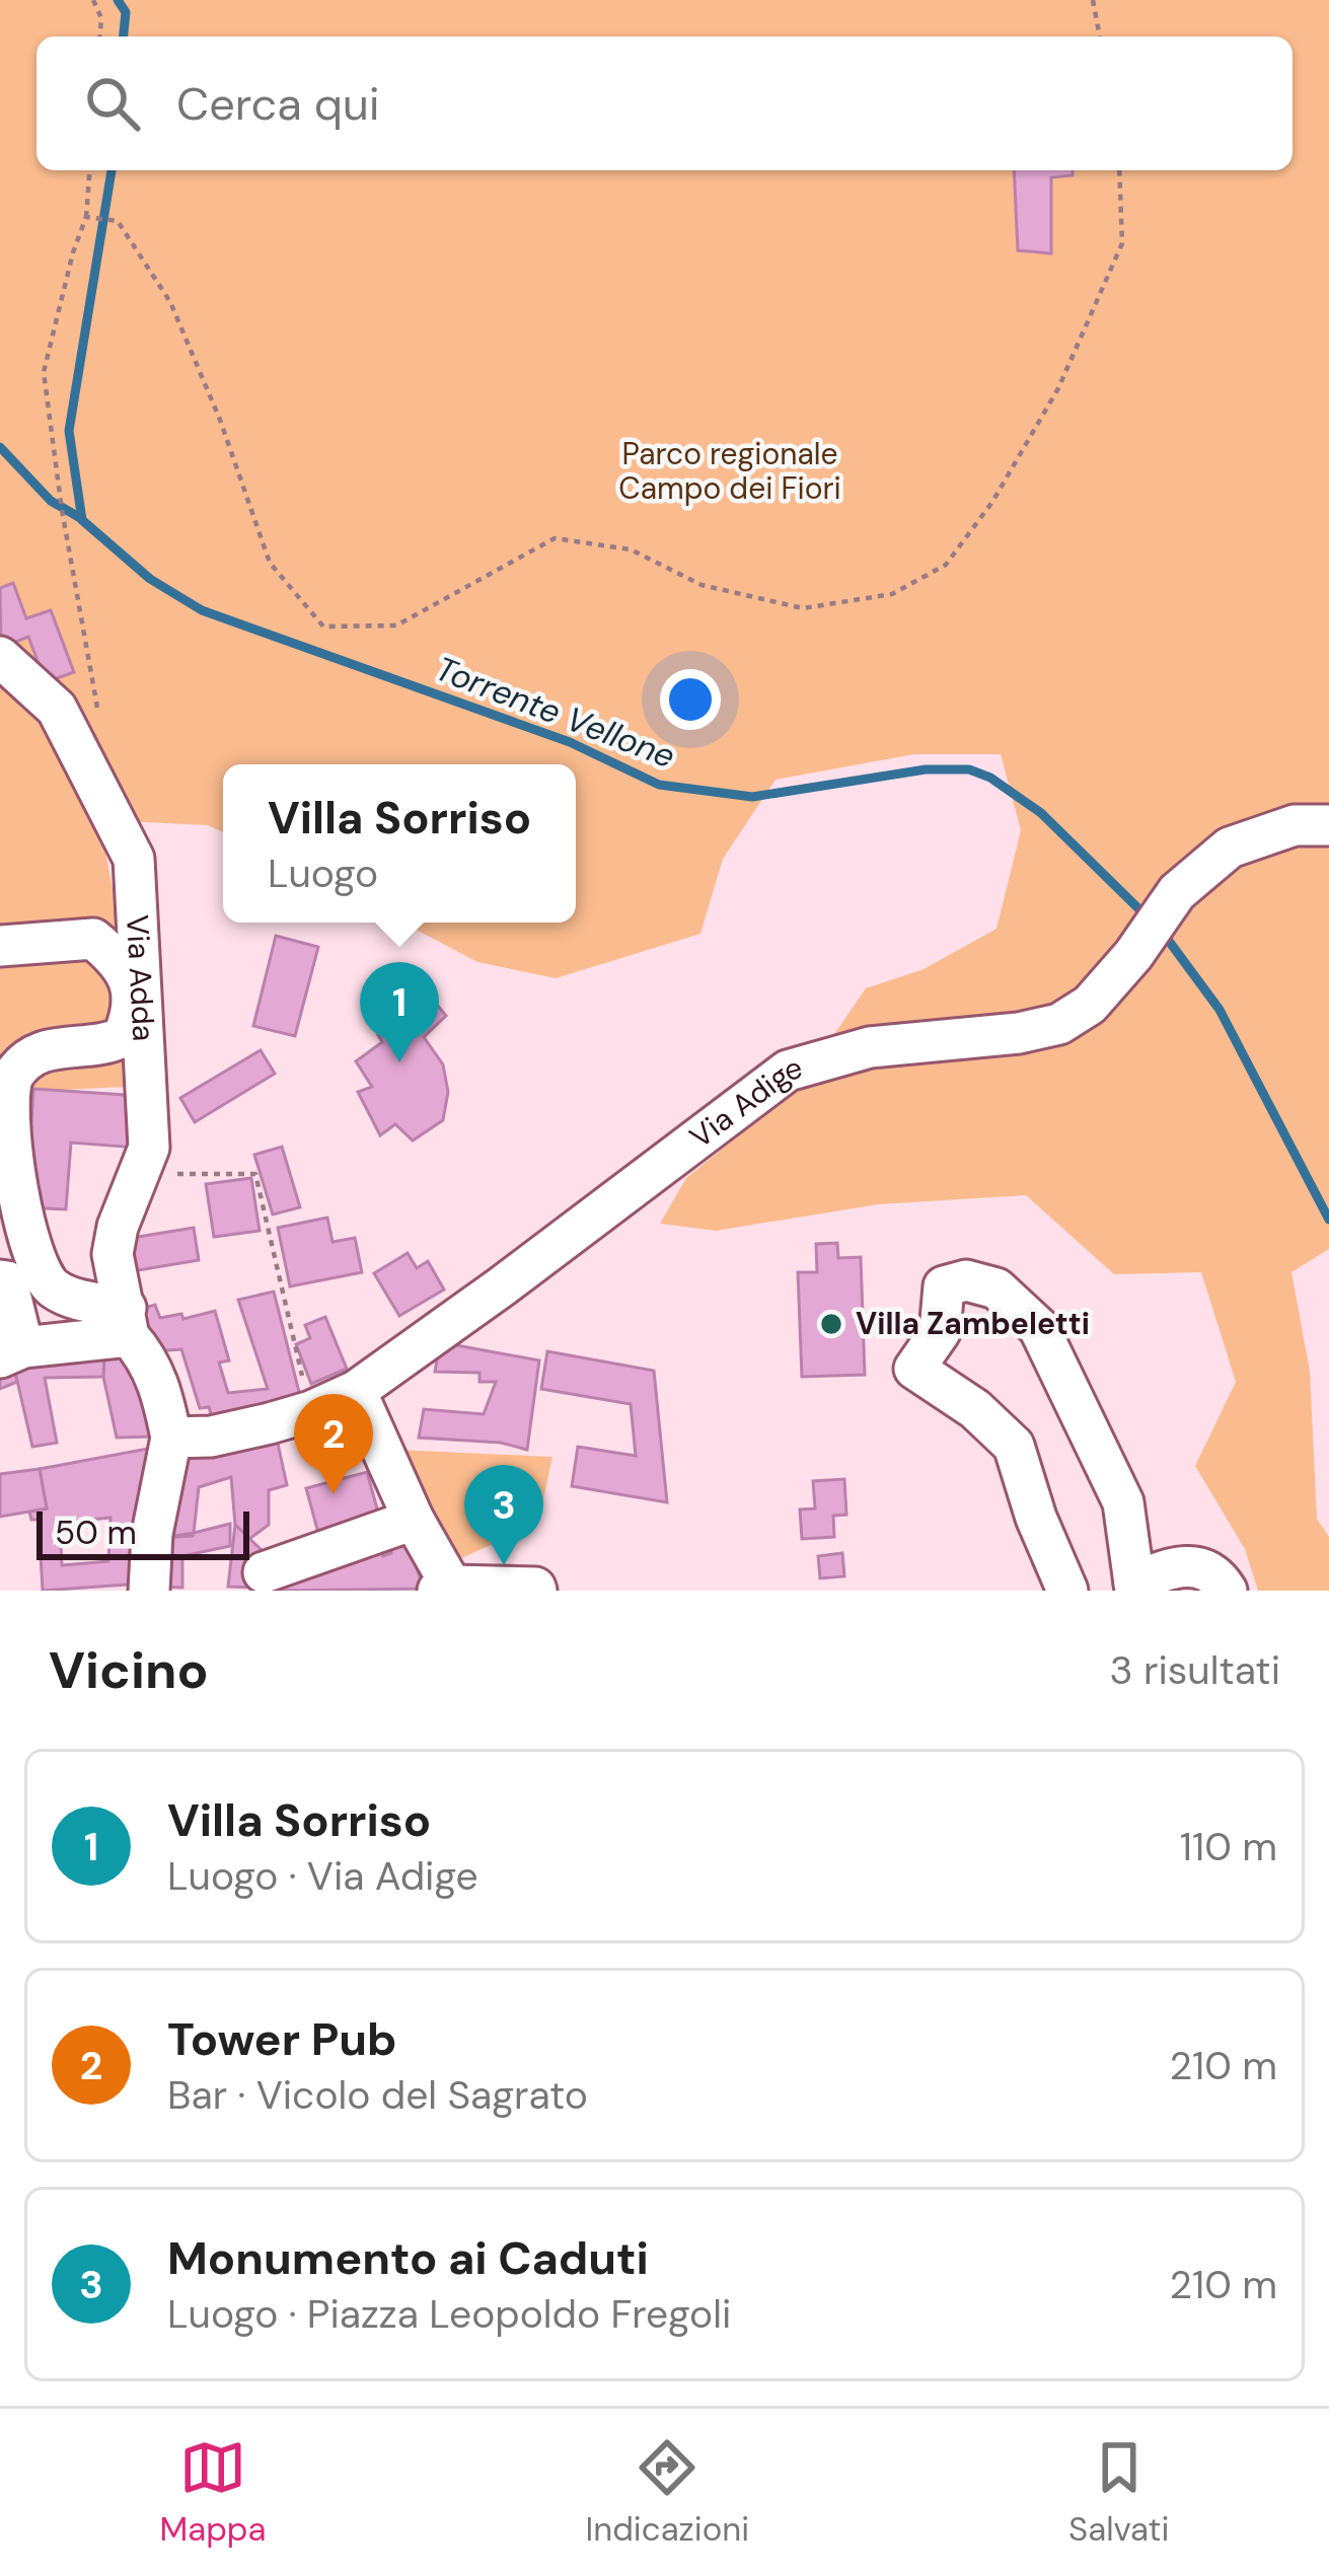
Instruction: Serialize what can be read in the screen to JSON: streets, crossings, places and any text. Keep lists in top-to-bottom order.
{
  "streets": {
    "street": ["Via Adda", "Via Adige"]
  },
  "water": ["Torrente Vellone"],
  "parks": ["Parco regionale Campo dei Fiori"],
  "places": ["Villa Zambeletti"],
  "scale_bar": "50 m",
  "page": {
    "search": "Cerca qui",
    "popup": ["Villa Sorriso", "Luogo"],
    "pins": ["1", "2", "3"],
    "scale": "50 m",
    "heading": ["Vicino", "3 risultati"],
    "list": [
      {
        "mark": "1",
        "name": "Villa Sorriso",
        "note": "Luogo · Via Adige",
        "value": "110 m"
      },
      {
        "mark": "2",
        "name": "Tower Pub",
        "note": "Bar · Vicolo del Sagrato",
        "value": "210 m"
      },
      {
        "mark": "3",
        "name": "Monumento ai Caduti",
        "note": "Luogo · Piazza Leopoldo Fregoli",
        "value": "210 m"
      }
    ],
    "nav": ["Mappa", "Indicazioni", "Salvati"]
  }
}
